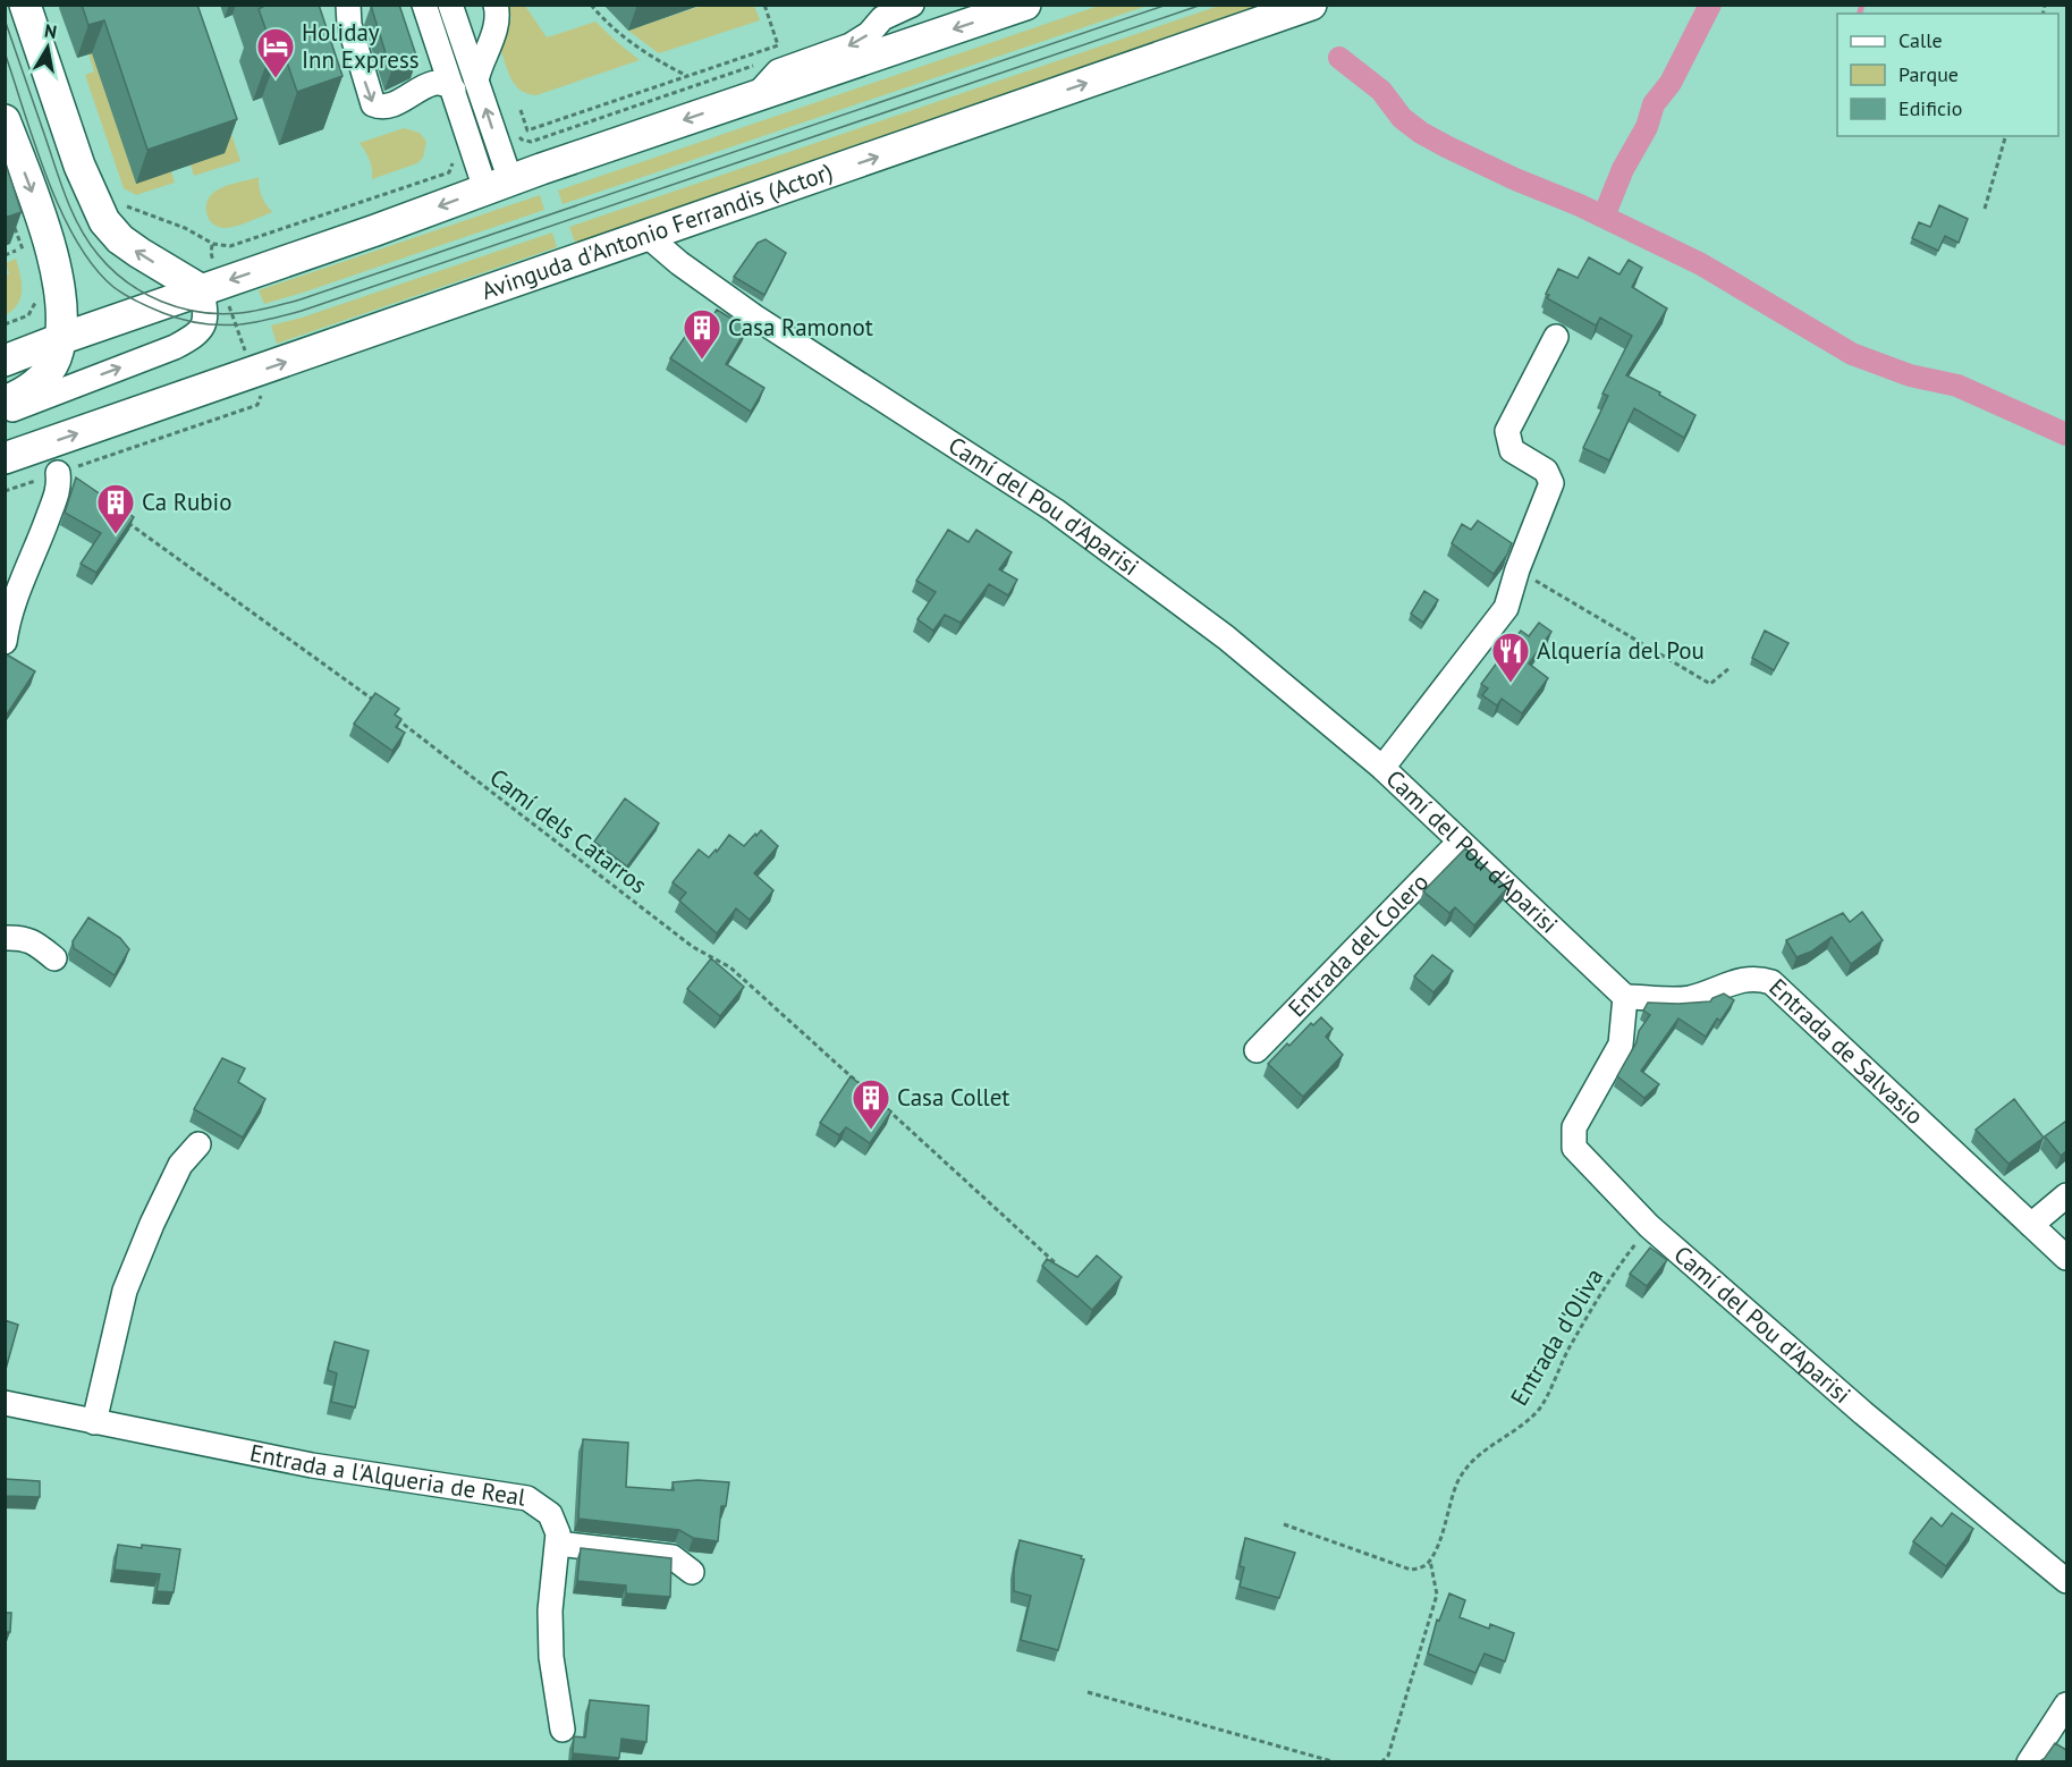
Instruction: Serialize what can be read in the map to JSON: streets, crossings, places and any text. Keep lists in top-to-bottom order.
{
  "streets": {
    "main road": ["Avinguda d'Antonio Ferrandis (Actor)"],
    "street": [
      "Camí del Pou d'Aparisi",
      "Entrada del Colero",
      "Entrada de Salvasio",
      "Entrada a l'Alqueria de Real"
    ],
    "path": ["Camí dels Catarros", "Entrada d'Oliva"]
  },
  "crossings": [
    ["Avinguda d'Antonio Ferrandis (Actor)", "Camí del Pou d'Aparisi"],
    ["Camí del Pou d'Aparisi", "Entrada del Colero"],
    ["Camí del Pou d'Aparisi", "Entrada de Salvasio"],
    ["Camí del Pou d'Aparisi", "Entrada d'Oliva"]
  ],
  "places": {
    "hotel": ["Holiday Inn Express"],
    "building": ["Casa Ramonot", "Ca Rubio", "Casa Collet"],
    "restaurant": ["Alquería del Pou"]
  },
  "legend": ["Calle", "Parque", "Edificio"],
  "north": "top"
}
